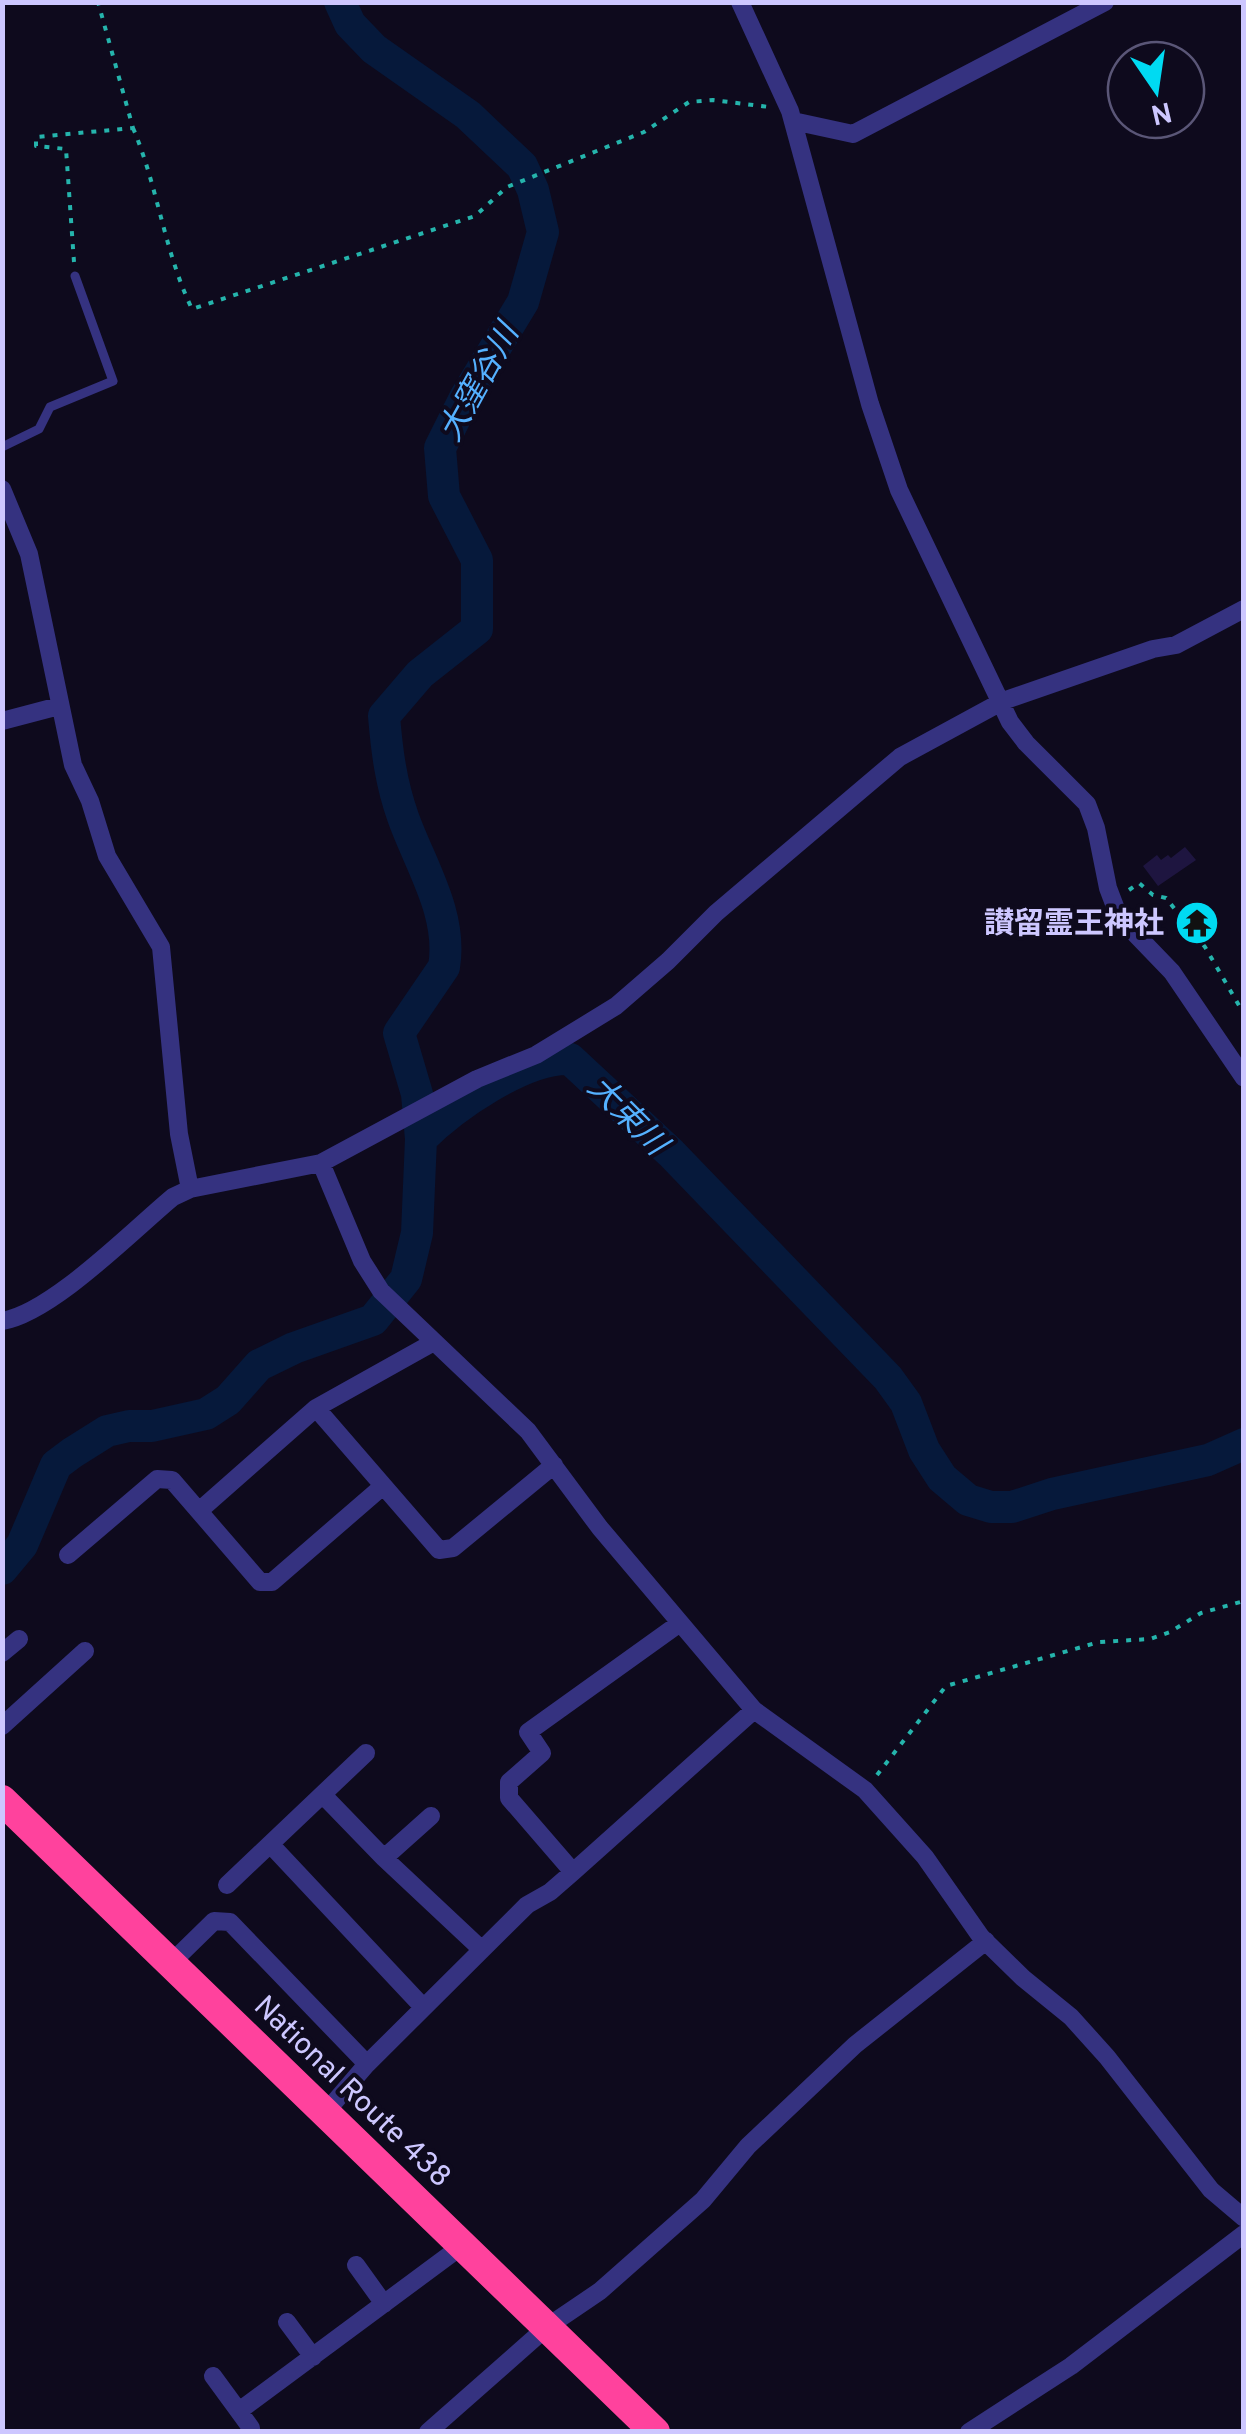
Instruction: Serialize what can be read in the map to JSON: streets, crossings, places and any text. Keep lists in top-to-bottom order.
{
  "streets": {
    "highway": ["National Route 438"]
  },
  "water": ["大窪谷川", "大束川"],
  "places": {
    "temple": ["讃留霊王神社"]
  },
  "north": "bottom"
}
